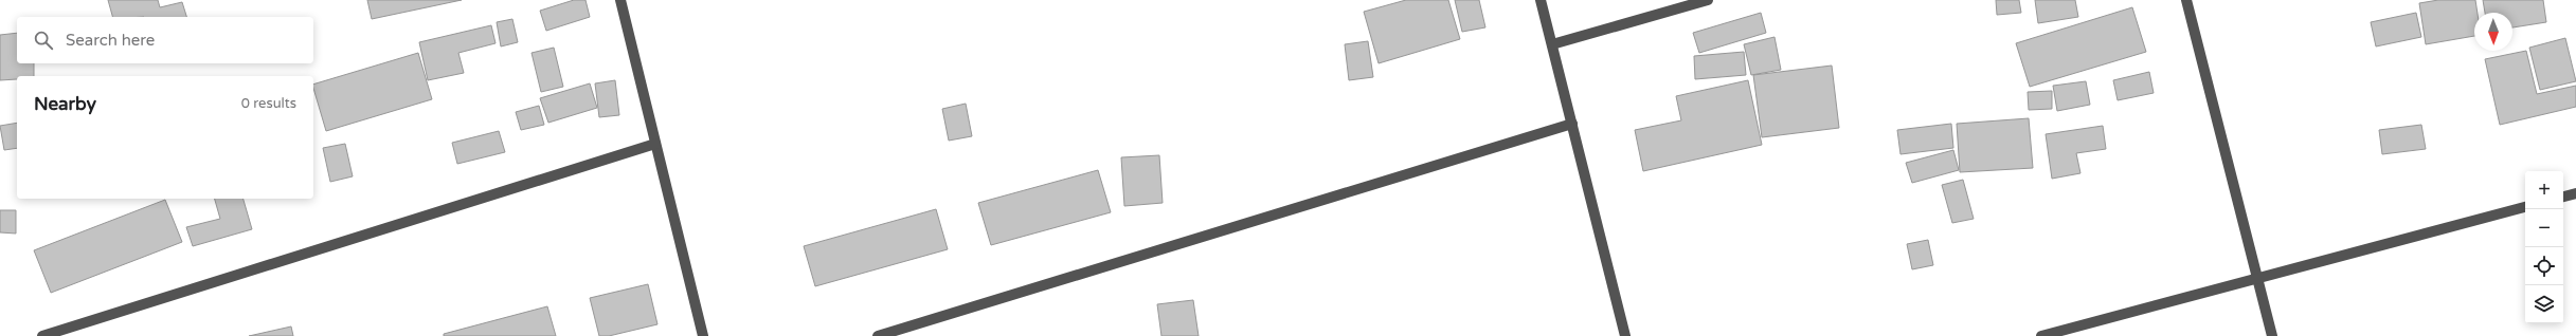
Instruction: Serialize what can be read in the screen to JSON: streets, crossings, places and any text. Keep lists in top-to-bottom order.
{
  "north": "bottom",
  "page": {
    "search": "Search here",
    "heading": ["Nearby", "0 results"],
    "map_buttons": ["+", "−"]
  }
}
